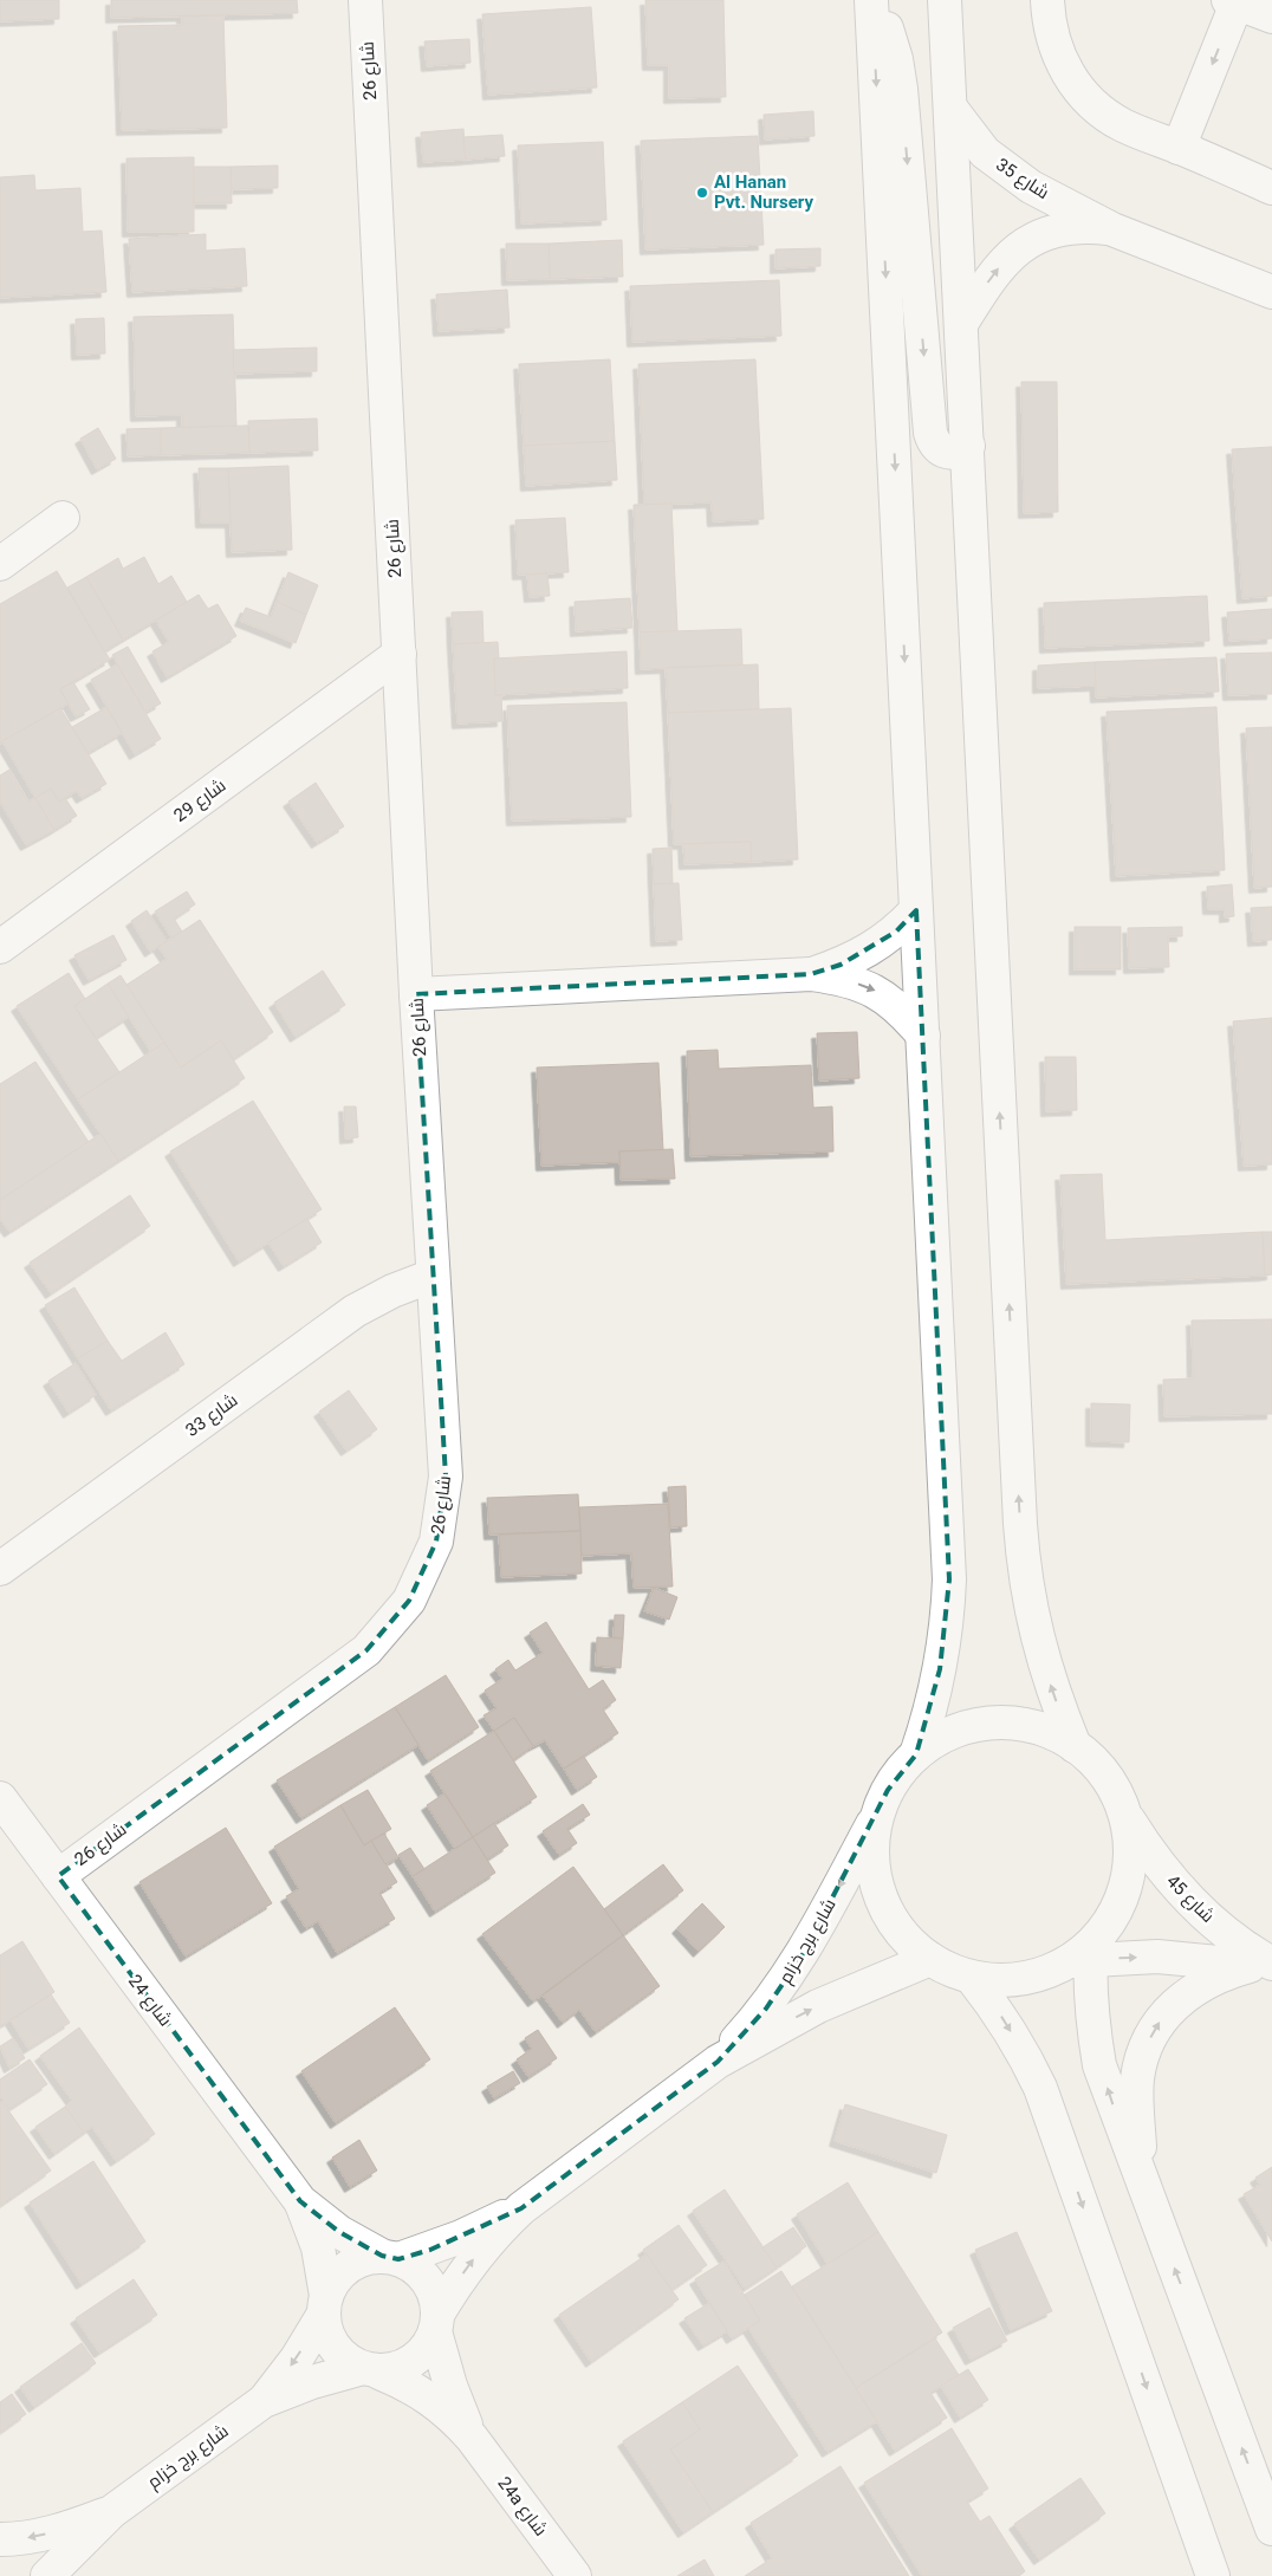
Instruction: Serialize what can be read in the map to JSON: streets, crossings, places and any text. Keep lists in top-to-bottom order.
{
  "streets": {
    "street": [
      "شارع 26",
      "شارع 35",
      "شارع 29",
      "شارع 33",
      "شارع 45",
      "شارع برج خزام",
      "شارع 24",
      "24a شارع"
    ]
  },
  "crossings": [
    ["شارع 26", "شارع 29"],
    ["شارع 26", "شارع 33"],
    ["شارع 26", "شارع 24"],
    ["شارع برج خزام", "شارع 24"],
    ["شارع برج خزام", "24a شارع"],
    ["شارع 24", "24a شارع"]
  ],
  "places": ["Al Hanan Pvt. Nursery"]
}
